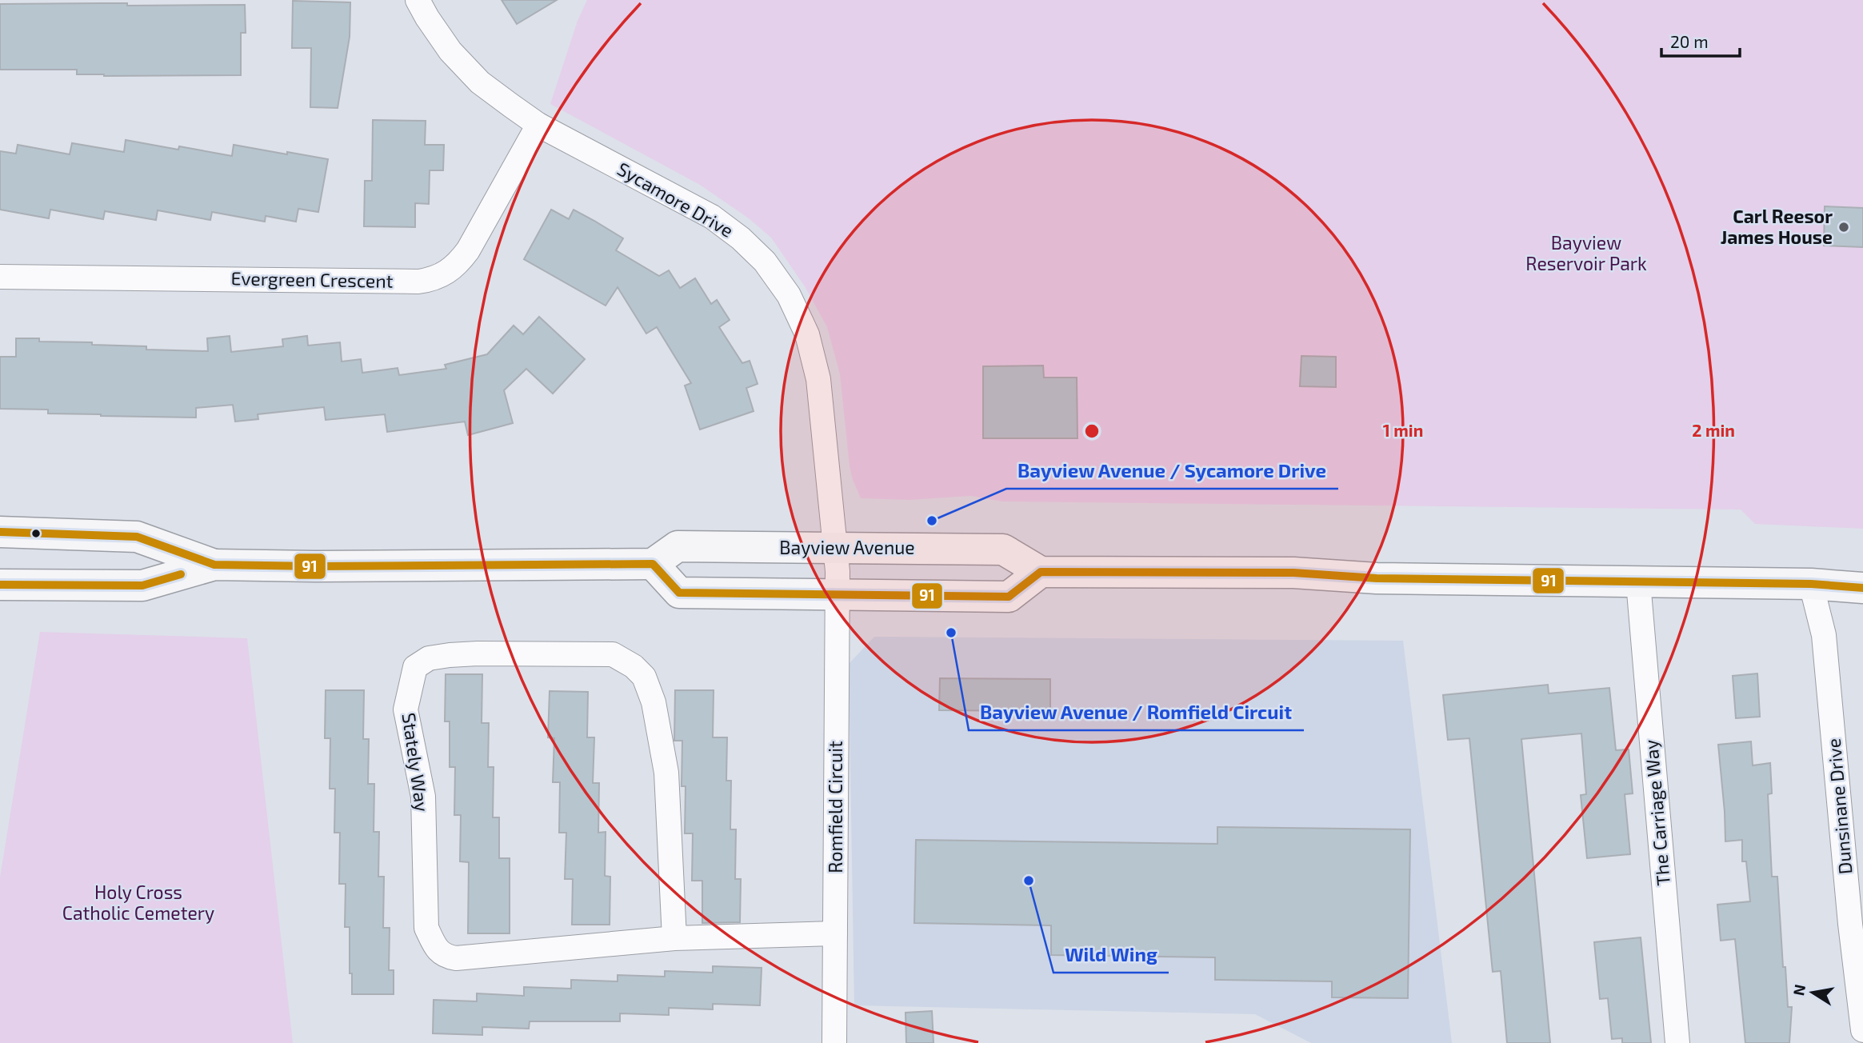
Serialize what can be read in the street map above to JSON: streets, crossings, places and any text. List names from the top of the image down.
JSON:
{
  "streets": {
    "main road": ["Bayview Avenue"],
    "street": [
      "Sycamore Drive",
      "Evergreen Crescent",
      "Stately Way",
      "Dunsinane Drive",
      "Romfield Circuit",
      "The Carriage Way"
    ]
  },
  "crossings": [
    ["Sycamore Drive", "Evergreen Crescent"],
    ["Sycamore Drive", "Bayview Avenue"],
    ["Sycamore Drive", "Romfield Circuit"],
    ["Bayview Avenue", "Romfield Circuit"],
    ["Stately Way", "Romfield Circuit"]
  ],
  "parks": ["Bayview Reservoir Park", "Holy Cross Catholic Cemetery"],
  "places": [
    "Carl Reesor James House",
    "Bayview Avenue / Sycamore Drive",
    "Bayview Avenue / Romfield Circuit",
    "Wild Wing"
  ],
  "lines": ["transit line 91"],
  "scale_bar": "20 m",
  "north": "left",
  "rings": ["1 min", "2 min"]
}
